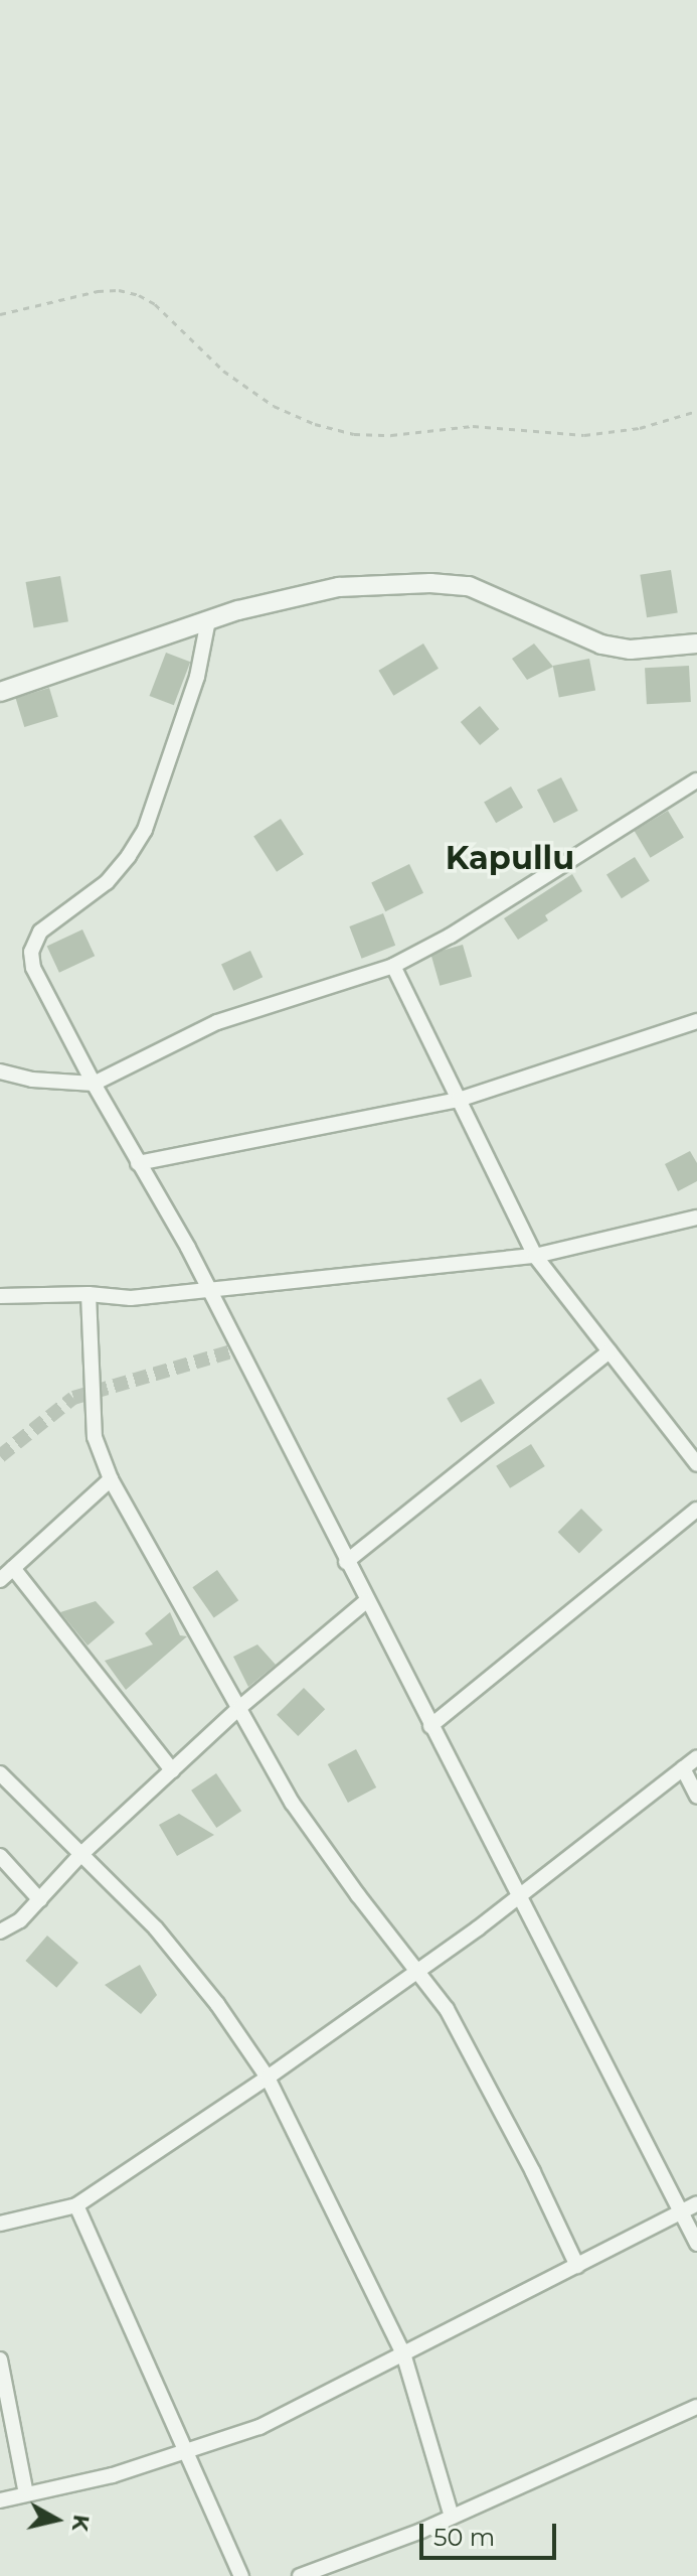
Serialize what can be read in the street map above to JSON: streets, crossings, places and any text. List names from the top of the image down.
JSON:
{
  "districts": ["Kapullu"],
  "scale_bar": "50 m",
  "north": "right"
}
